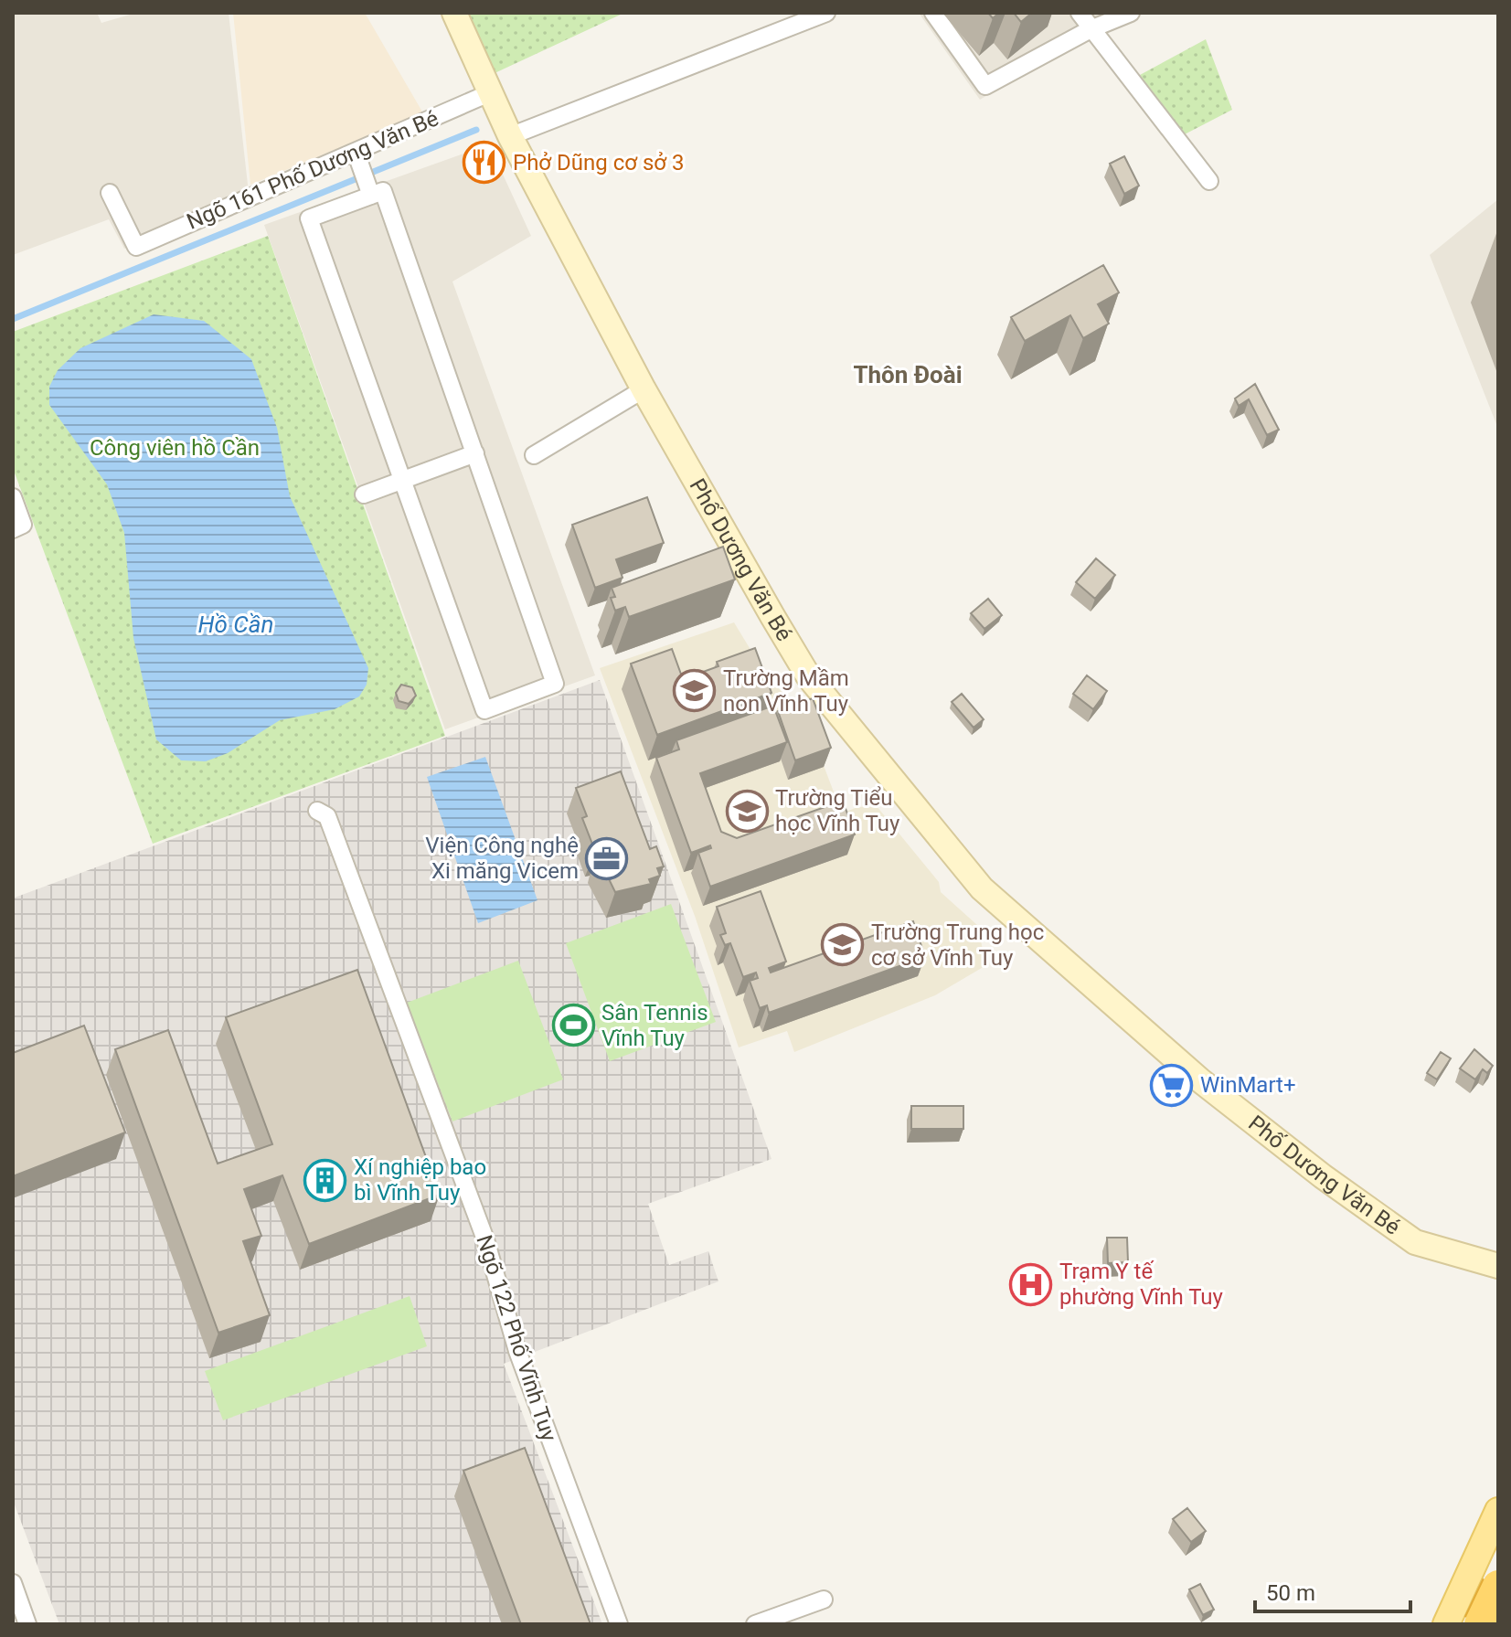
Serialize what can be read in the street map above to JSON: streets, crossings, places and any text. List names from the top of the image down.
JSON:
{
  "streets": {
    "street": ["Ngõ 161 Phố Dương Văn Bé", "Phố Dương Văn Bé", "Ngõ 122 Phố Vĩnh Tuy"]
  },
  "crossings": [
    ["Ngõ 161 Phố Dương Văn Bé", "Phố Dương Văn Bé"]
  ],
  "districts": ["Thôn Đoài"],
  "water": ["Hồ Cần"],
  "parks": ["Công viên hồ Cần"],
  "places": {
    "restaurant": ["Phở Dũng cơ sở 3"],
    "school or university": ["Trường Mầm non Vĩnh Tuy", "Trường Tiểu học Vĩnh Tuy", "Trường Trung học cơ sở Vĩnh Tuy"],
    "office": ["Viện Công nghệ Xi măng Vicem"],
    "sports": ["Sân Tennis Vĩnh Tuy"],
    "supermarket": ["WinMart+"],
    "building": ["Xí nghiệp bao bì Vĩnh Tuy"],
    "hospital": ["Trạm Y tế phường Vĩnh Tuy"]
  },
  "scale_bar": "50 m"
}
